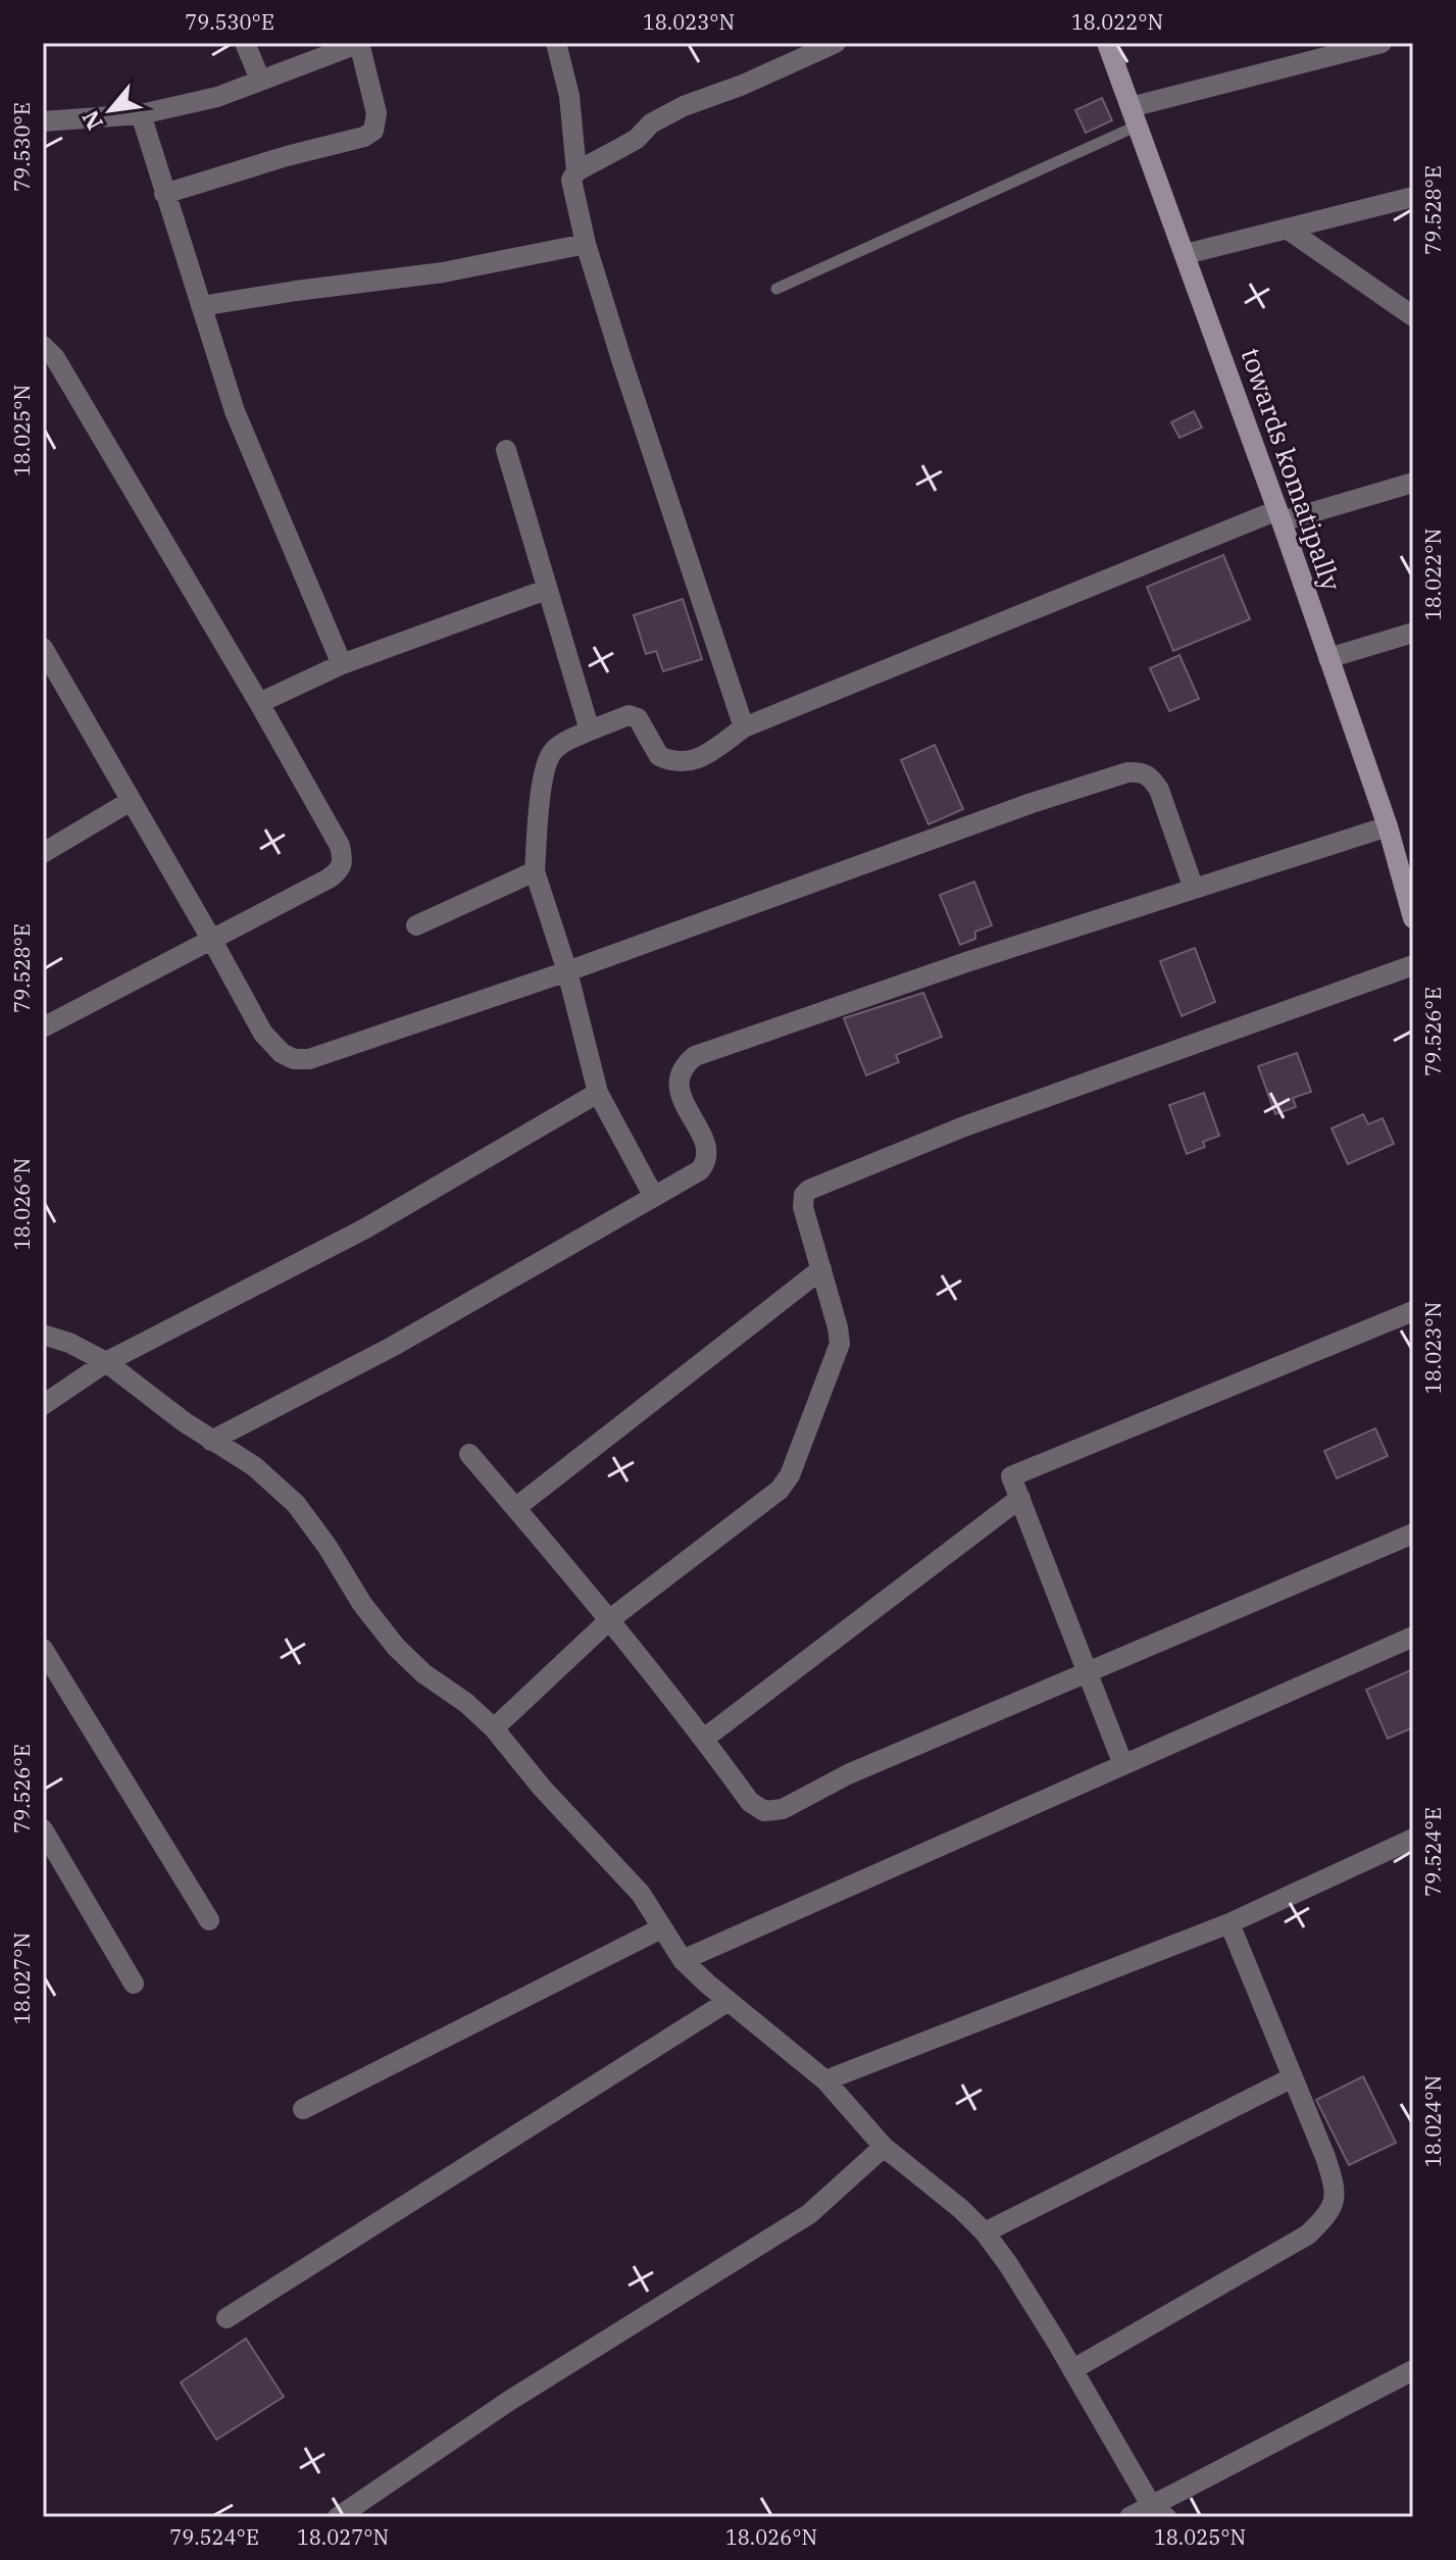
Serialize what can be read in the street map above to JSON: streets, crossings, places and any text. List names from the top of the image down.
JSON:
{
  "streets": {
    "street": ["towards komatipally"]
  },
  "north": "bottom left",
  "coordinates": [
    "79.530°E",
    "18.023°N",
    "18.022°N",
    "79.528°E",
    "18.025°N",
    "79.526°E",
    "18.026°N",
    "79.524°E",
    "18.027°N",
    "18.024°N"
  ]
}
